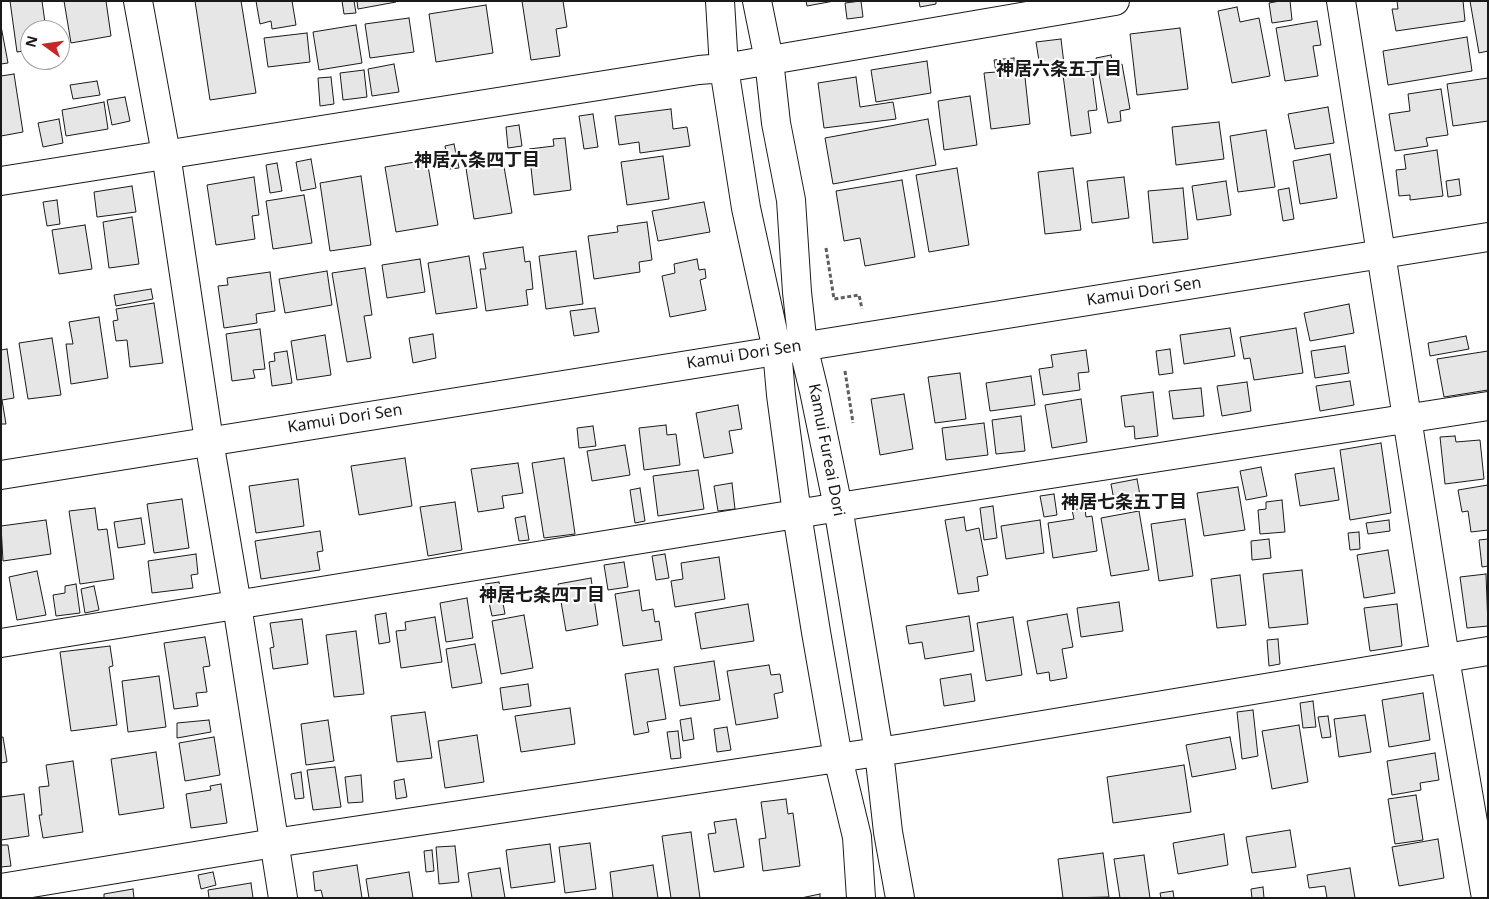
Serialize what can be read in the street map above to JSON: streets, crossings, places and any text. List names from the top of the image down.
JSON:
{
  "streets": {
    "street": ["Kamui Dori Sen", "Kamui Fureai Dori"]
  },
  "crossings": [
    ["Kamui Dori Sen", "Kamui Fureai Dori"]
  ],
  "districts": [
    "神居六条五丁目",
    "神居六条四丁目",
    "神居七条五丁目",
    "神居七条四丁目"
  ],
  "north": "left"
}
